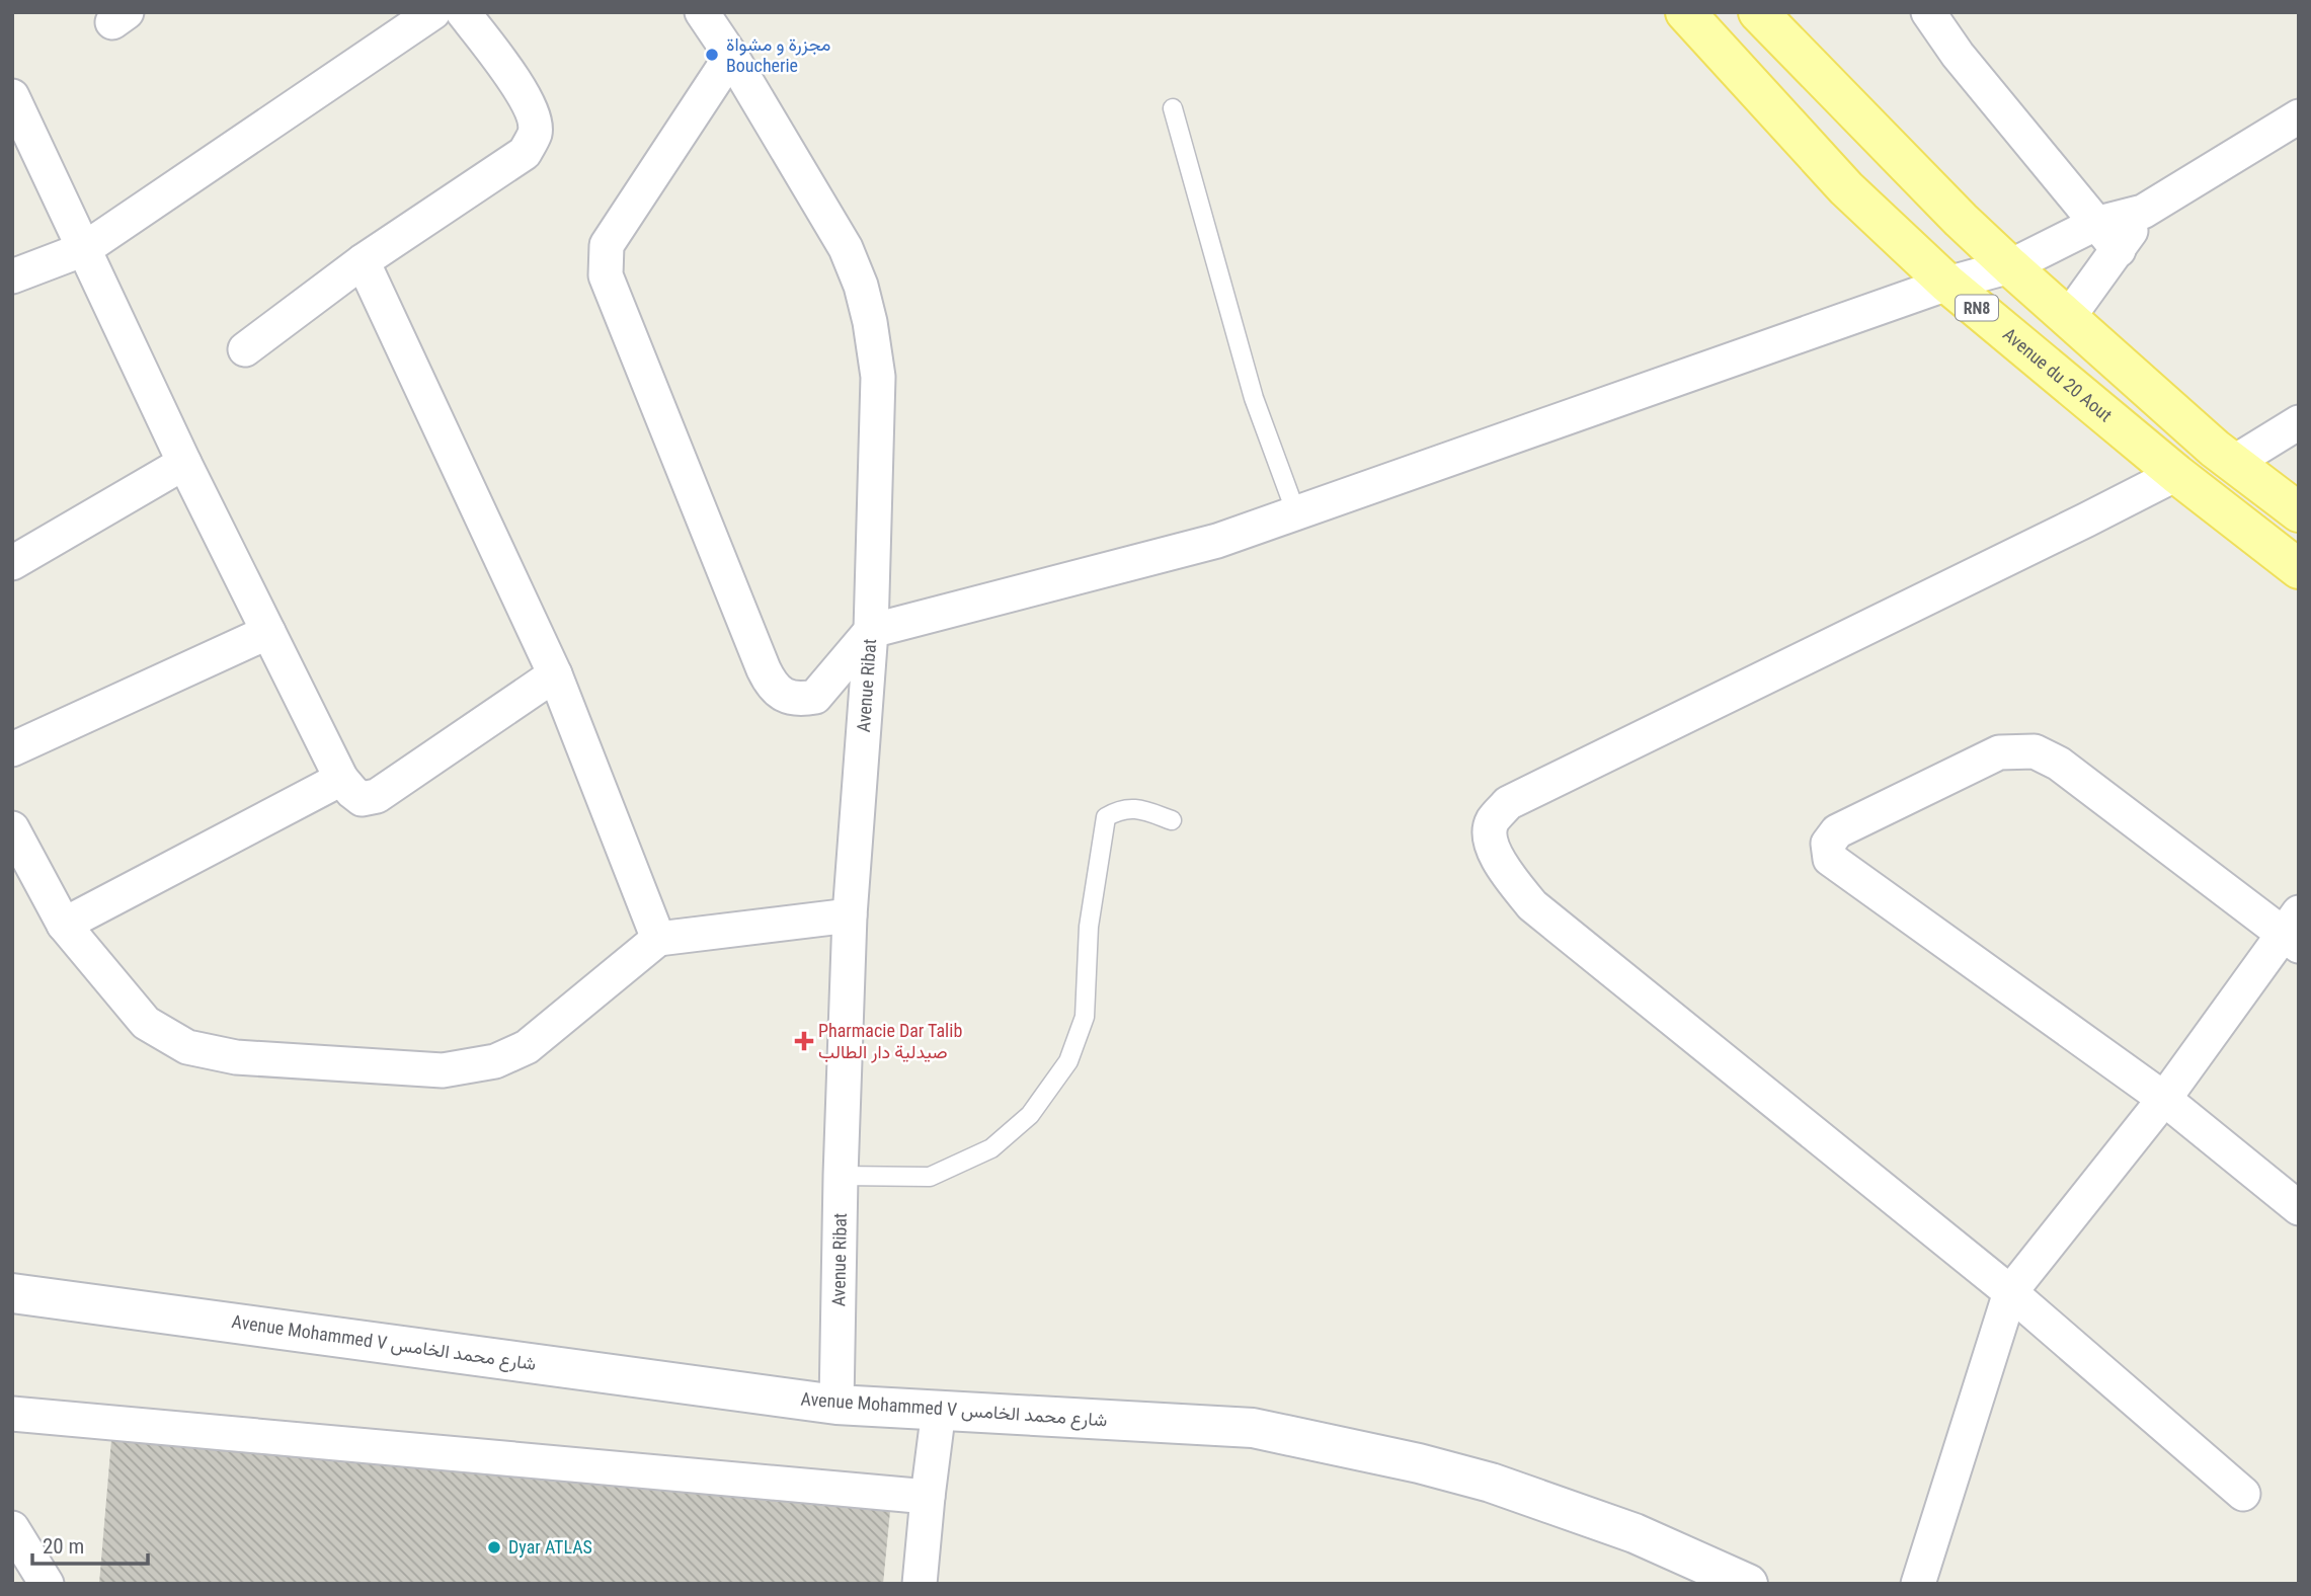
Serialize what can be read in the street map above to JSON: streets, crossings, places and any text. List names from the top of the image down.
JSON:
{
  "streets": {
    "main road": ["RN8", "Avenue du 20 Aout"],
    "street": ["Avenue Ribat", "Avenue Mohammed V شارع محمد الخامس"]
  },
  "crossings": [
    ["Avenue Ribat", "Avenue Mohammed V شارع محمد الخامس"]
  ],
  "places": {
    "other": ["مجزرة و مشواة Boucherie", "Dyar ATLAS"],
    "health": ["Pharmacie Dar Talib صيدلية دار الطالب"]
  },
  "scale_bar": "20 m"
}
